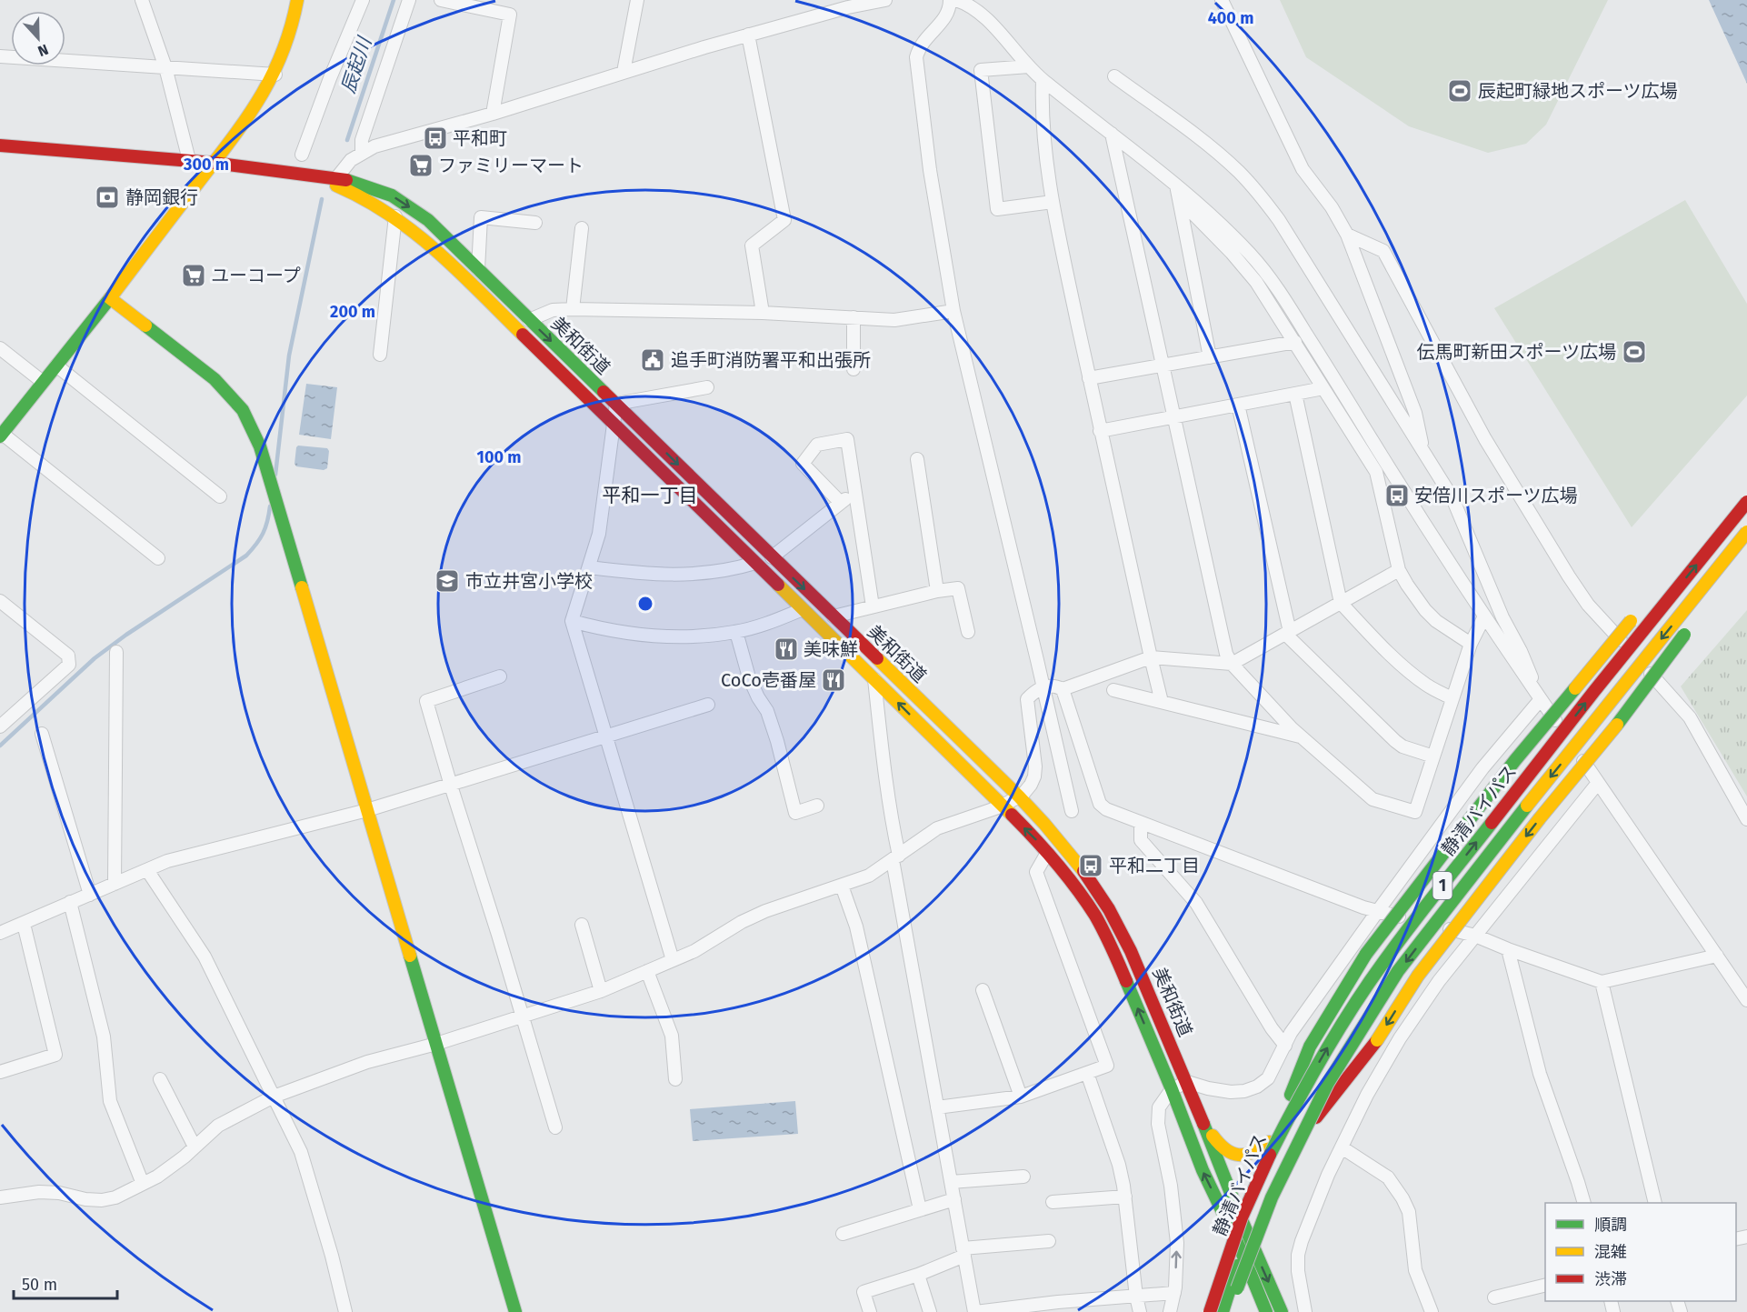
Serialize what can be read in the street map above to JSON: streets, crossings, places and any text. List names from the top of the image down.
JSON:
{
  "streets": {
    "main road": ["美和街道", "静清バイパス", "1"]
  },
  "districts": ["平和一丁目"],
  "water": ["辰起川"],
  "places": {
    "sports": ["辰起町緑地スポーツ広場", "伝馬町新田スポーツ広場"],
    "bus stop": ["平和町", "安倍川スポーツ広場", "平和二丁目"],
    "supermarket": ["ファミリーマート", "ユーコープ"],
    "bank": ["静岡銀行"],
    "public building": ["追手町消防署平和出張所"],
    "school or university": ["市立井宮小学校"],
    "restaurant": ["美味鮮", "CoCo壱番屋"]
  },
  "legend": ["順調", "混雑", "渋滞"],
  "scale_bar": "50 m",
  "north": "bottom",
  "rings": [
    "400 m",
    "300 m",
    "200 m",
    "100 m"
  ]
}
